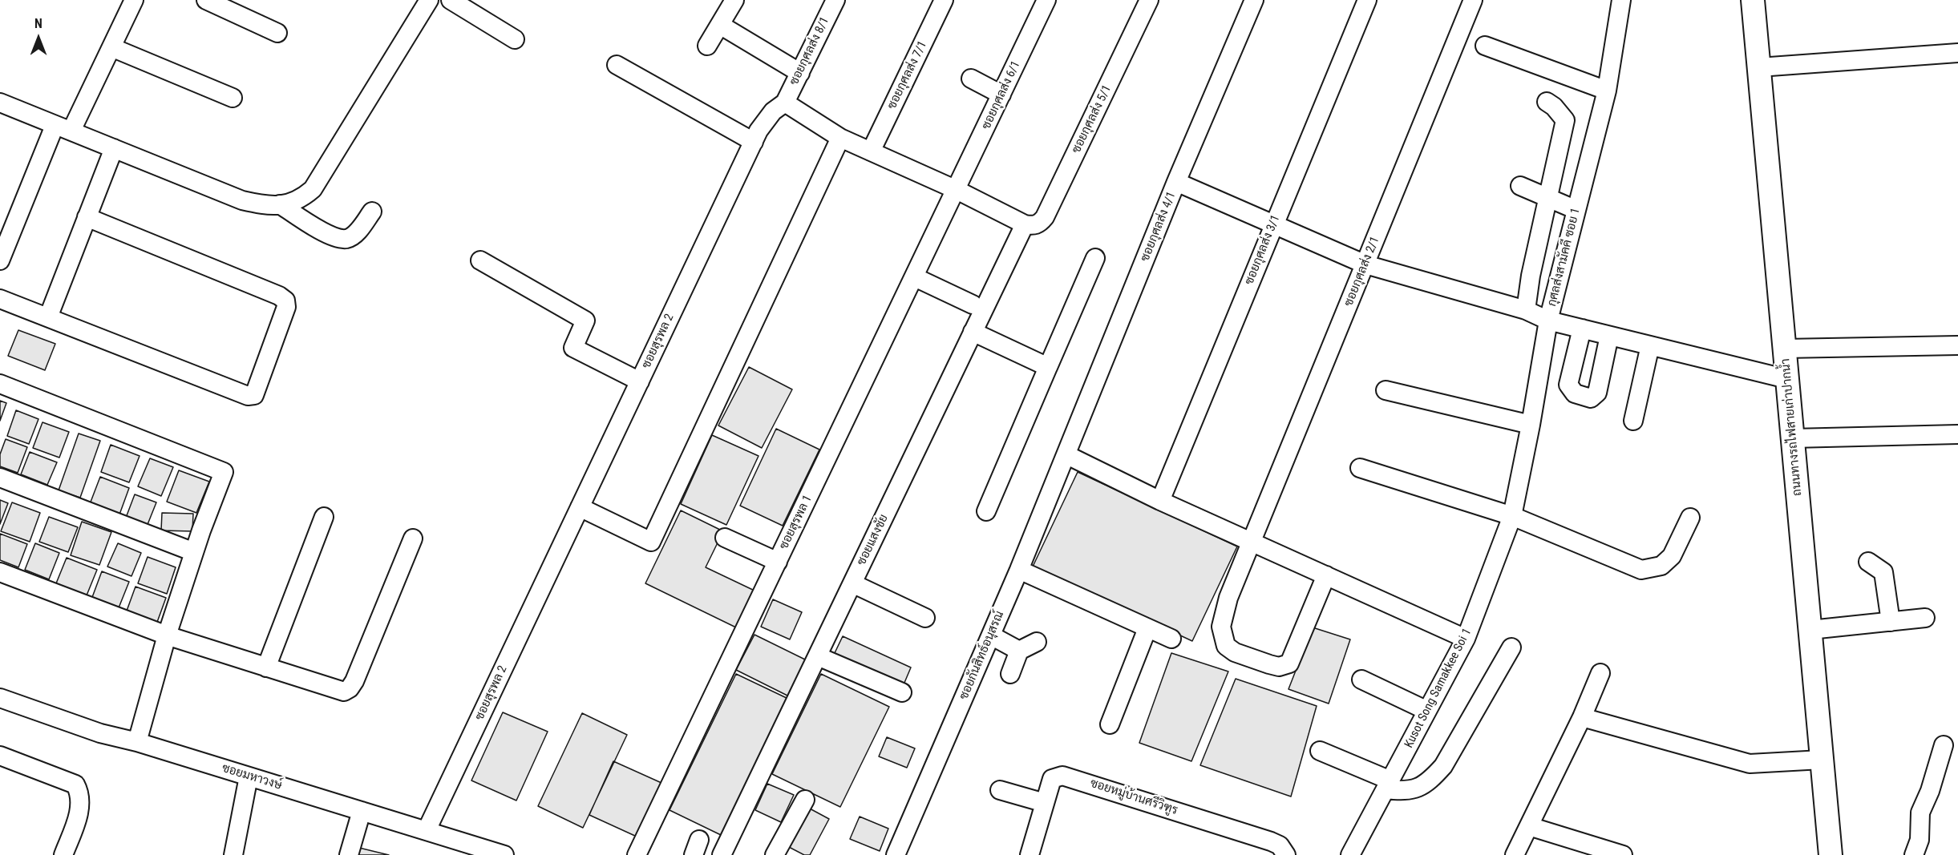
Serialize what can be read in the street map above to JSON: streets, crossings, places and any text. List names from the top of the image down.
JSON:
{
  "streets": {
    "main road": ["ถนนทางรถไฟสายเก่าปากน้ำ"],
    "street": [
      "ซอยกุศลส่ง 8/1",
      "ซอยกุศลส่ง 7/1",
      "ซอยกุศลส่ง 6/1",
      "ซอยกุศลส่ง 5/1",
      "ซอยกุศลส่ง 4/1",
      "ซอยกุศลส่ง 3/1",
      "กุศลส่งสามัคคี ซอย 1",
      "ซอยกุศลส่ง 2/1",
      "ซอยสุรพล 2",
      "ซอยสุรพล 1",
      "ซอยแสงชัย",
      "ซอยกันสิทธ์อนุสรณ์",
      "Kusot Song Samakkee Soi 1",
      "ซอยมหาวงษ์",
      "ซอยหมู่บ้านศรีวิฑูร"
    ]
  },
  "crossings": [
    ["ซอยกุศลส่ง 8/1", "ซอยสุรพล 2"],
    ["ซอยกุศลส่ง 6/1", "ซอยสุรพล 1"],
    ["ซอยกุศลส่ง 5/1", "ซอยแสงชัย"],
    ["ซอยกุศลส่ง 4/1", "ซอยกันสิทธ์อนุสรณ์"],
    ["กุศลส่งสามัคคี ซอย 1", "Kusot Song Samakkee Soi 1"],
    ["ซอยสุรพล 2", "ซอยมหาวงษ์"]
  ],
  "north": "top"
}
